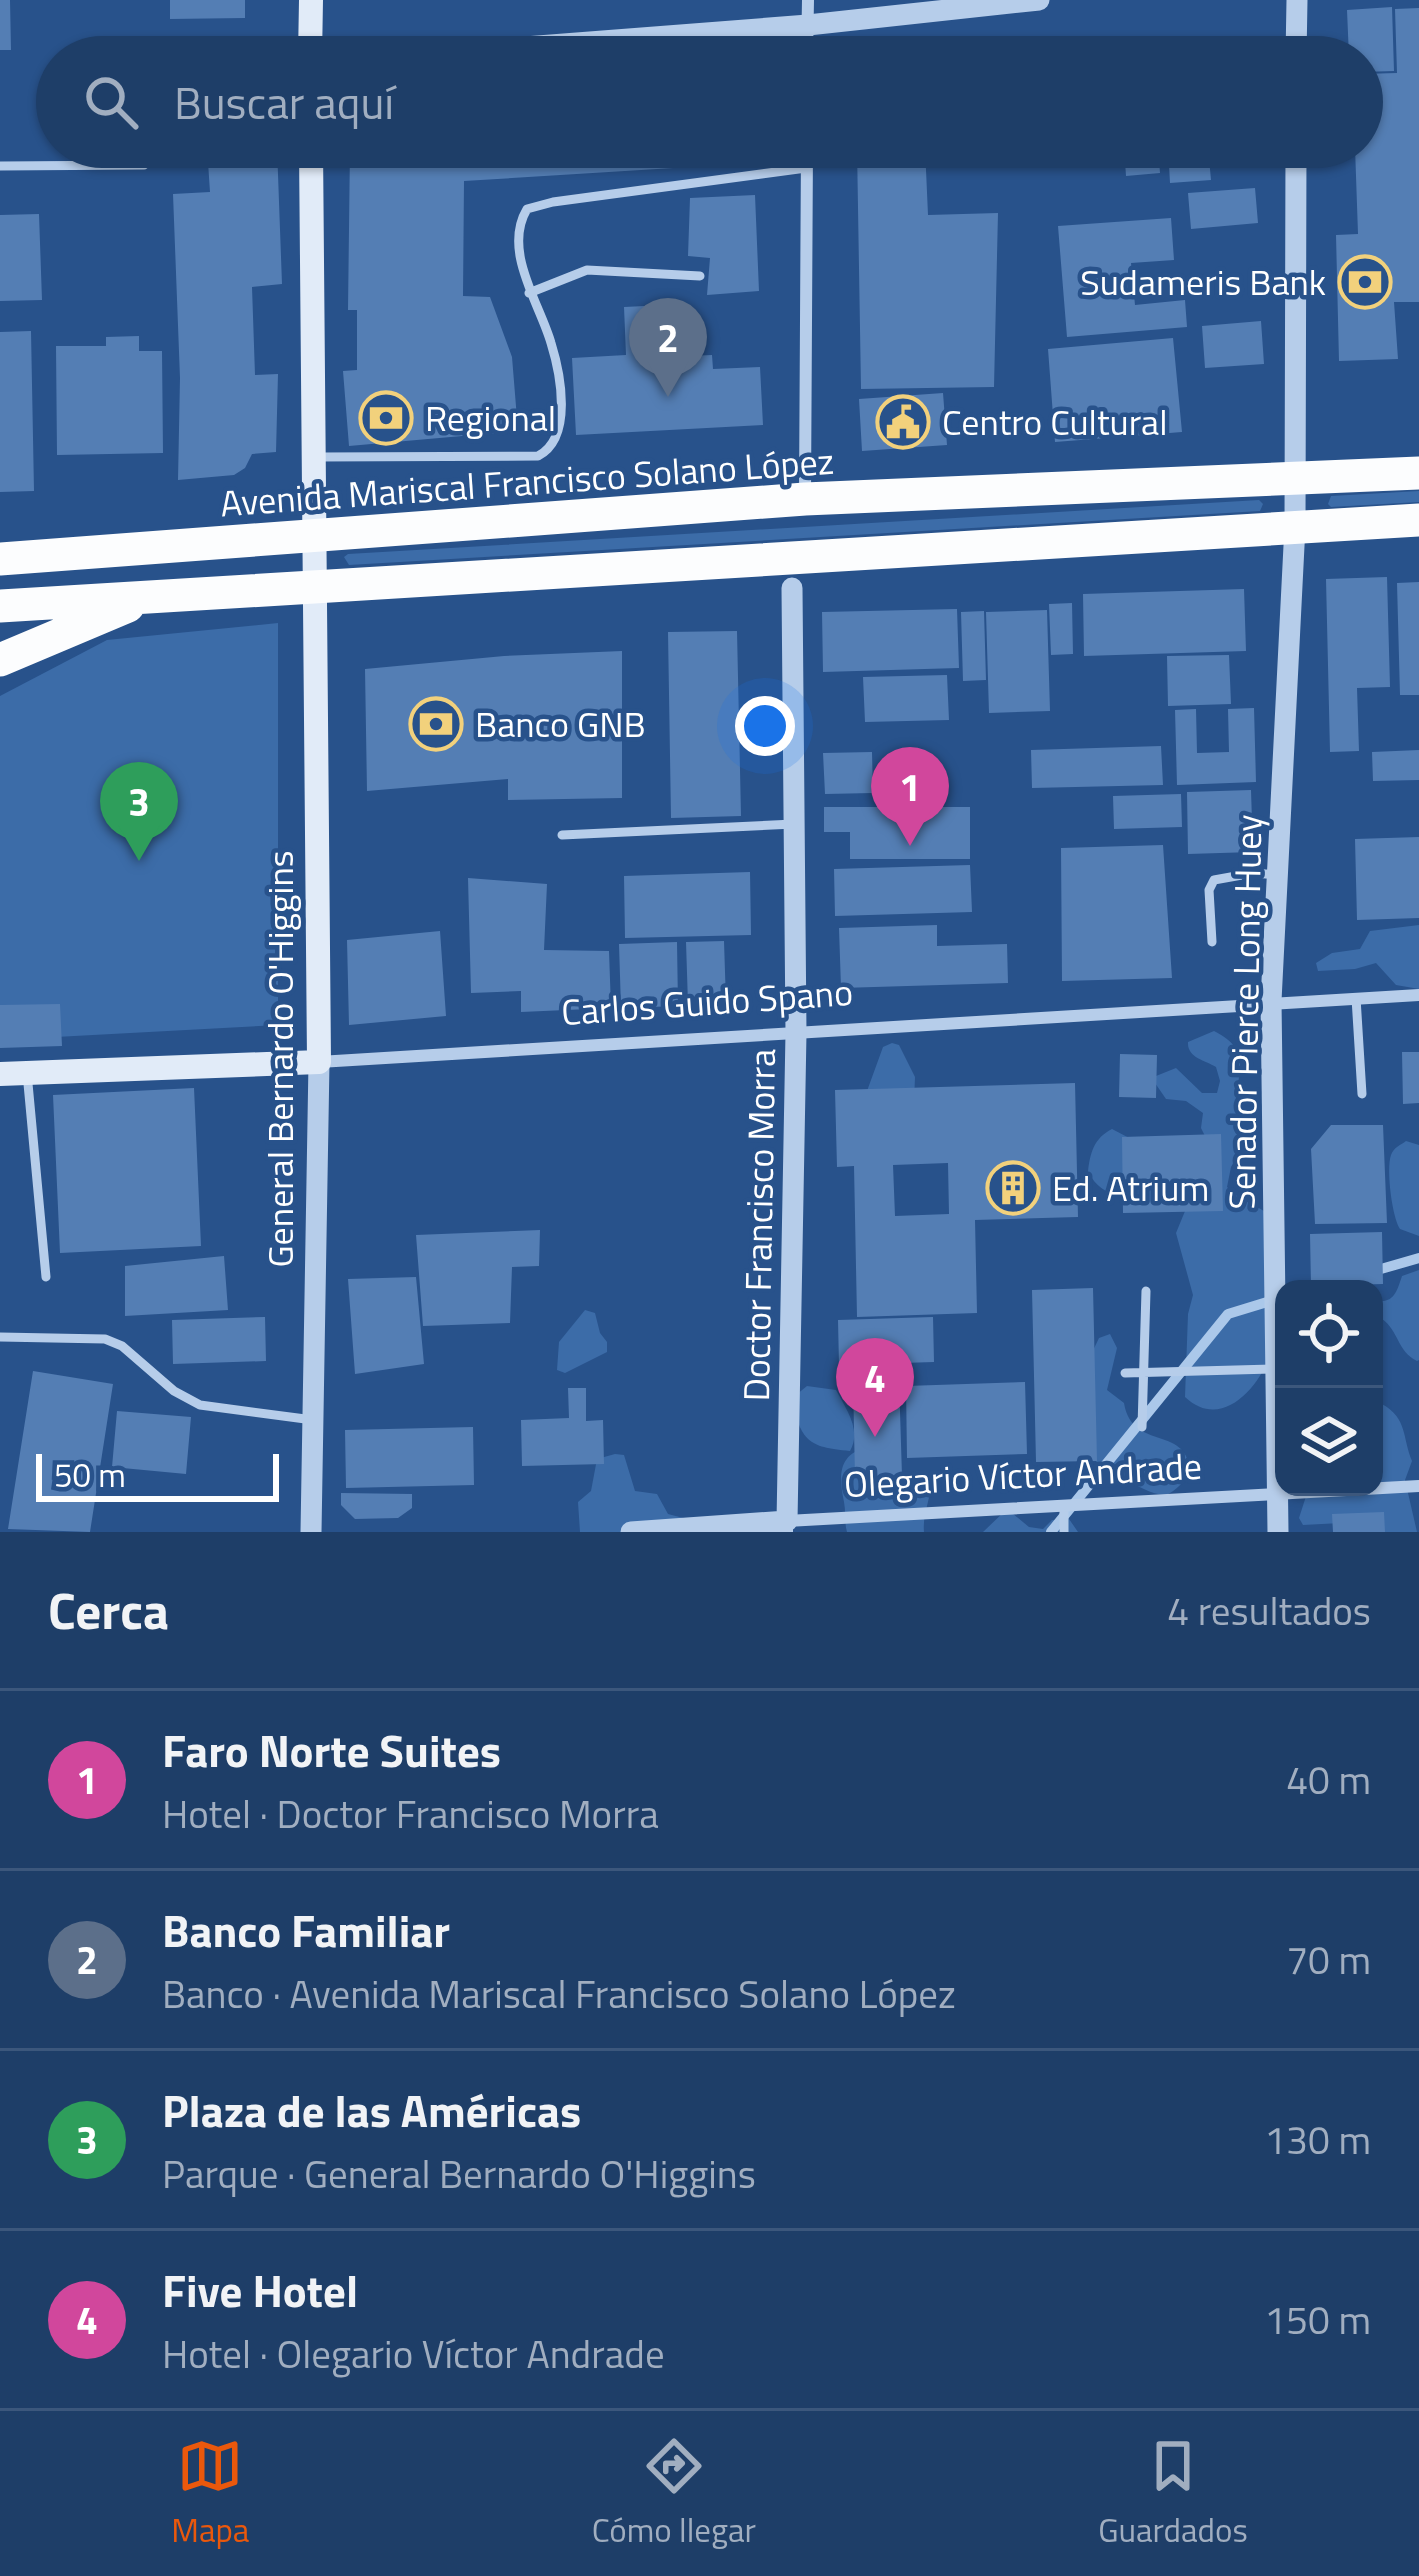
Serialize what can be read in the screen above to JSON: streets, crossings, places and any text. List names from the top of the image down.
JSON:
{
  "streets": {
    "highway": ["Avenida Mariscal Francisco Solano López"],
    "main road": ["Carlos Guido Spano", "General Bernardo O'Higgins"],
    "street": ["Senador Pierce Long Huey", "Doctor Francisco Morra", "Olegario Víctor Andrade"]
  },
  "crossings": [
    ["Avenida Mariscal Francisco Solano López", "Senador Pierce Long Huey"],
    ["Avenida Mariscal Francisco Solano López", "General Bernardo O'Higgins"],
    ["Avenida Mariscal Francisco Solano López", "Doctor Francisco Morra"],
    ["Carlos Guido Spano", "Senador Pierce Long Huey"],
    ["Carlos Guido Spano", "General Bernardo O'Higgins"],
    ["Carlos Guido Spano", "Doctor Francisco Morra"],
    ["Doctor Francisco Morra", "Olegario Víctor Andrade"]
  ],
  "places": {
    "bank": ["Sudameris Bank", "Regional", "Banco GNB"],
    "public building": ["Centro Cultural"],
    "building": ["Ed. Atrium"]
  },
  "scale_bar": "50 m",
  "page": {
    "search": "Buscar aquí",
    "pins": [
      "2",
      "1",
      "3",
      "4"
    ],
    "scale": "50 m",
    "heading": ["Cerca", "4 resultados"],
    "list": [
      {
        "mark": "1",
        "name": "Faro Norte Suites",
        "note": "Hotel · Doctor Francisco Morra",
        "value": "40 m"
      },
      {
        "mark": "2",
        "name": "Banco Familiar",
        "note": "Banco · Avenida Mariscal Francisco Solano López",
        "value": "70 m"
      },
      {
        "mark": "3",
        "name": "Plaza de las Américas",
        "note": "Parque · General Bernardo O'Higgins",
        "value": "130 m"
      },
      {
        "mark": "4",
        "name": "Five Hotel",
        "note": "Hotel · Olegario Víctor Andrade",
        "value": "150 m"
      }
    ],
    "nav": ["Mapa", "Cómo llegar", "Guardados"]
  }
}
